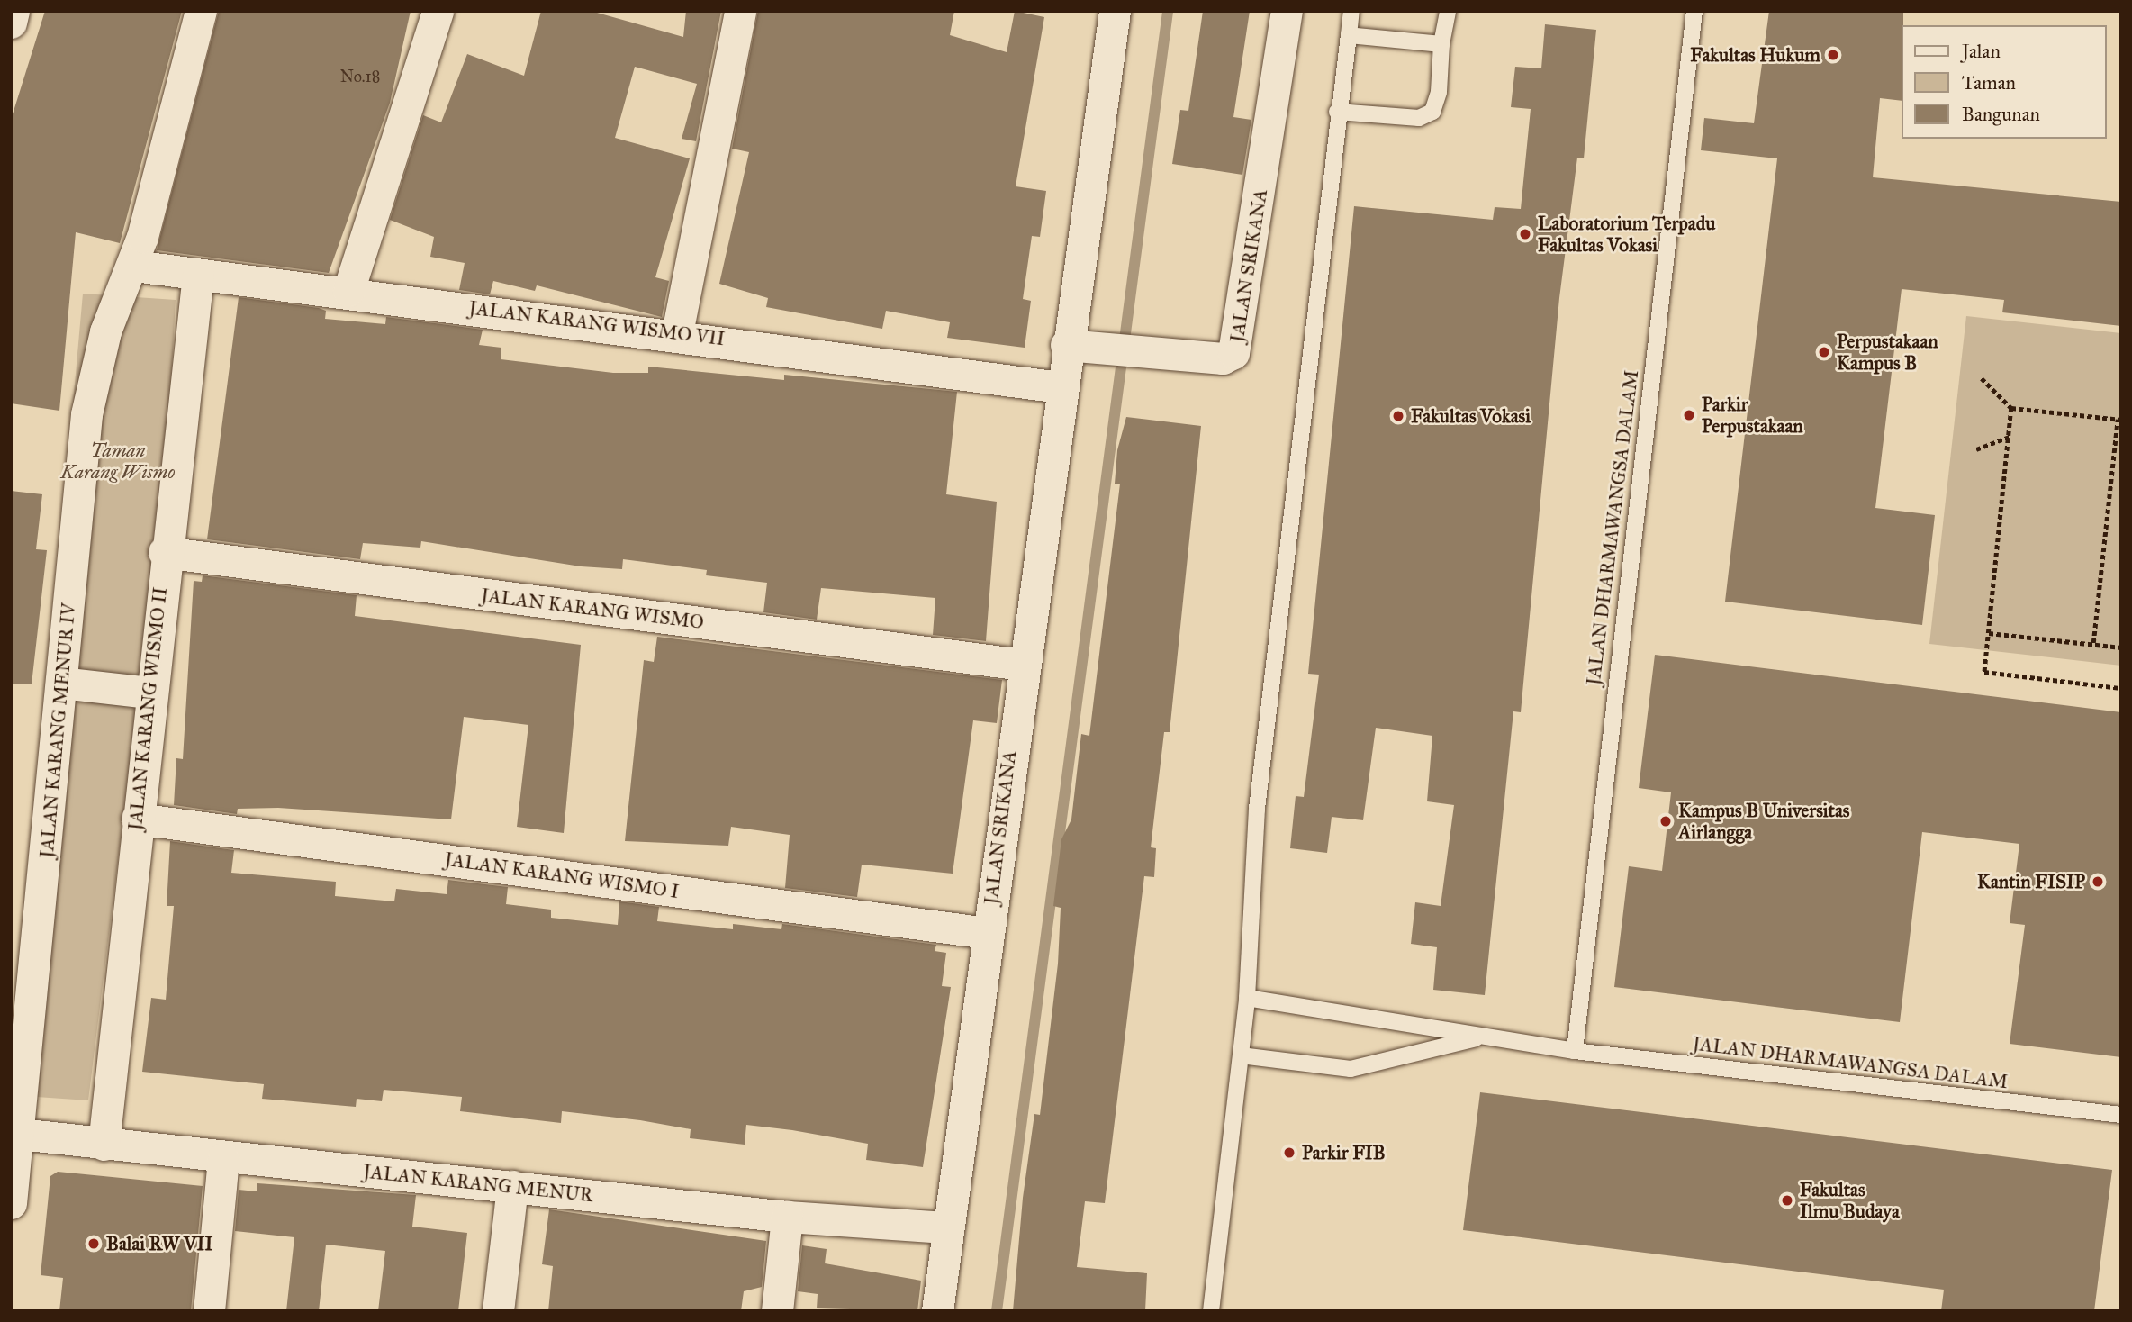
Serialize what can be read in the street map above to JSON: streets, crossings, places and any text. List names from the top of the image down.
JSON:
{
  "streets": {
    "street": [
      "JALAN SRIKANA",
      "JALAN KARANG WISMO VII",
      "JALAN KARANG WISMO",
      "JALAN KARANG WISMO II",
      "JALAN KARANG MENUR IV",
      "JALAN KARANG WISMO I",
      "JALAN KARANG MENUR"
    ],
    "lane": ["JALAN DHARMAWANGSA DALAM"]
  },
  "crossings": [
    ["JALAN SRIKANA", "JALAN KARANG WISMO VII"],
    ["JALAN SRIKANA", "JALAN KARANG WISMO"],
    ["JALAN SRIKANA", "JALAN KARANG WISMO I"],
    ["JALAN SRIKANA", "JALAN KARANG MENUR"],
    ["JALAN KARANG WISMO VII", "JALAN KARANG WISMO II"],
    ["JALAN KARANG WISMO VII", "JALAN KARANG MENUR IV"],
    ["JALAN KARANG WISMO", "JALAN KARANG WISMO II"],
    ["JALAN KARANG WISMO II", "JALAN KARANG WISMO I"],
    ["JALAN KARANG WISMO II", "JALAN KARANG MENUR"],
    ["JALAN KARANG MENUR IV", "JALAN KARANG MENUR"]
  ],
  "parks": ["Taman Karang Wismo"],
  "places": [
    "Fakultas Hukum",
    "Laboratorium Terpadu Fakultas Vokasi",
    "Perpustakaan Kampus B",
    "Parkir Perpustakaan",
    "Fakultas Vokasi",
    "Kampus B Universitas Airlangga",
    "Kantin FISIP",
    "Parkir FIB",
    "Fakultas Ilmu Budaya",
    "Balai RW VII"
  ],
  "house_numbers": ["No.18"],
  "legend": ["Jalan", "Taman", "Bangunan"]
}
